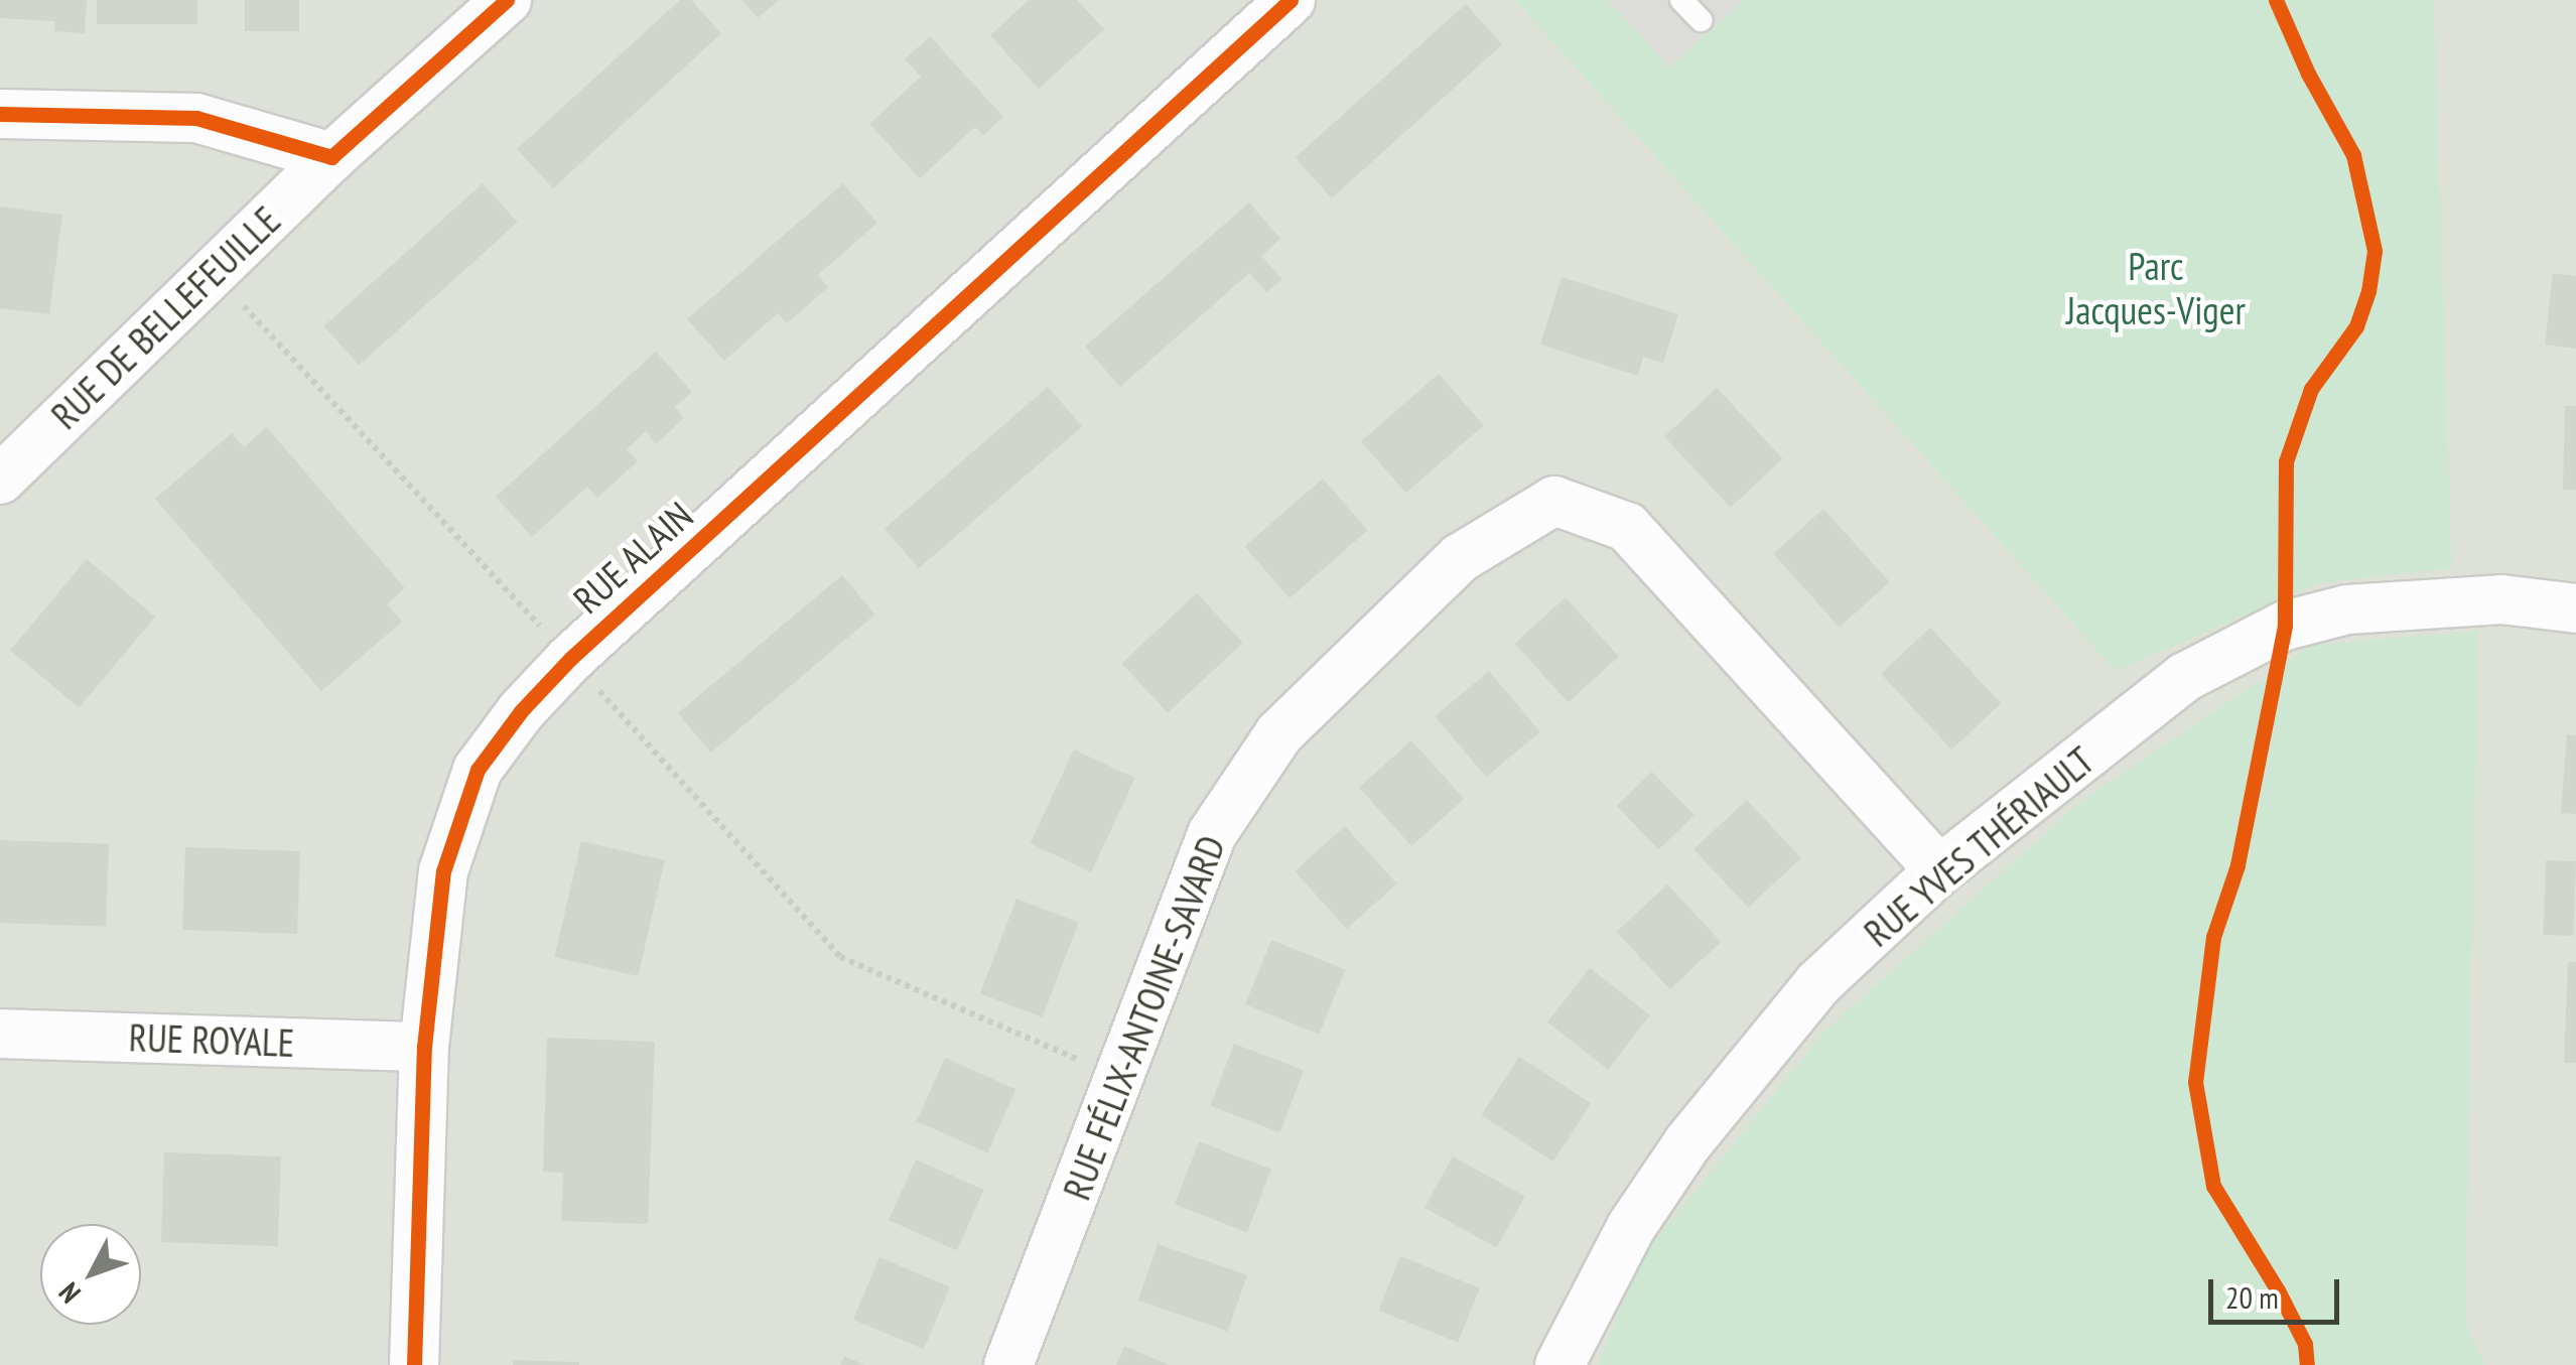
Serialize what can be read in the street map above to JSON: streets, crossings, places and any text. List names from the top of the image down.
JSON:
{
  "streets": {
    "street": [
      "RUE DE BELLEFEUILLE",
      "RUE ALAIN",
      "RUE YVES THÉRIAULT",
      "RUE FÉLIX-ANTOINE-SAVARD",
      "RUE ROYALE"
    ]
  },
  "crossings": [
    ["RUE ALAIN", "RUE ROYALE"],
    ["RUE YVES THÉRIAULT", "RUE FÉLIX-ANTOINE-SAVARD"]
  ],
  "parks": ["Parc Jacques-Viger"],
  "scale_bar": "20 m",
  "north": "bottom left"
}
